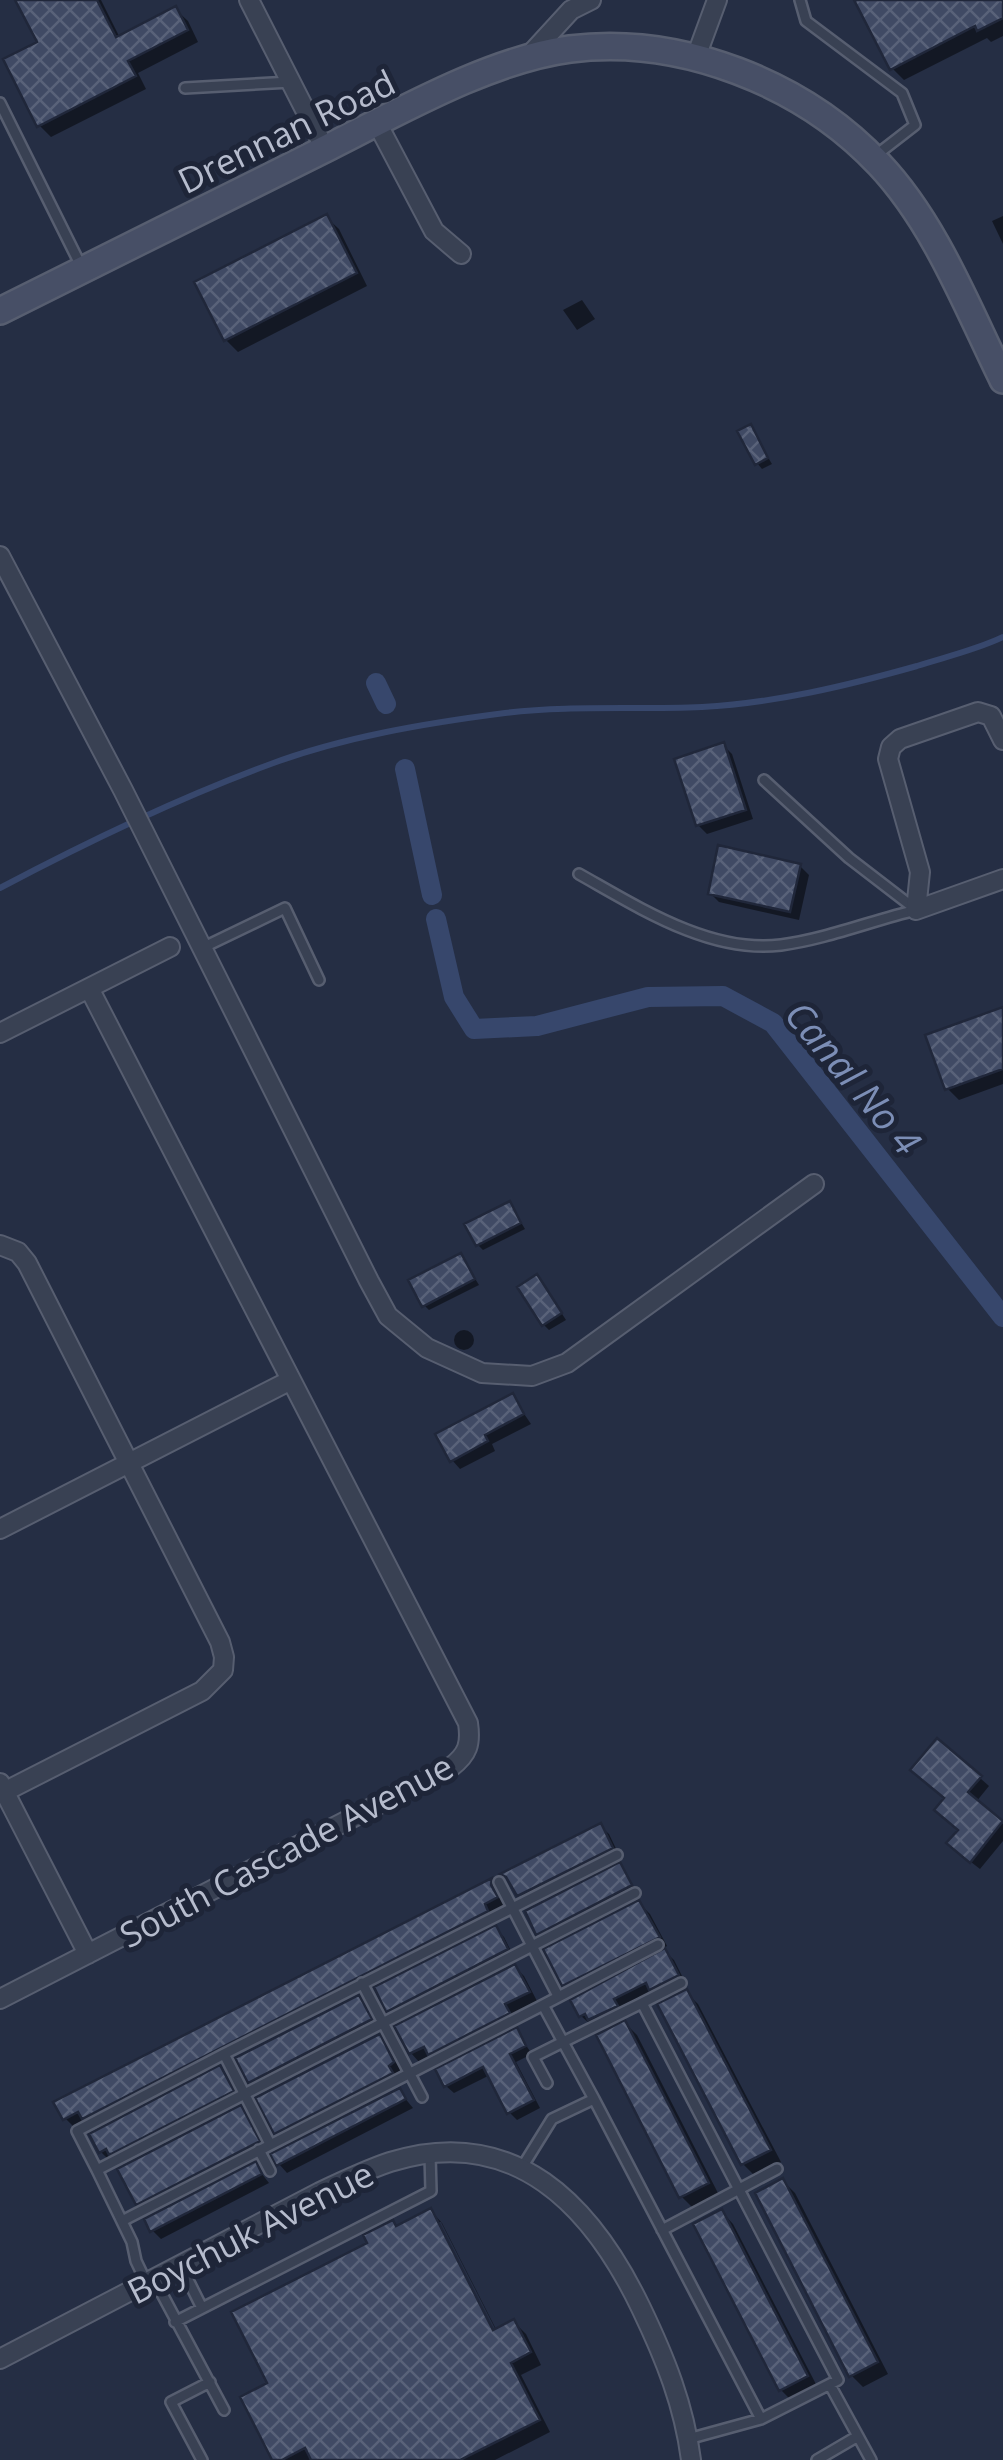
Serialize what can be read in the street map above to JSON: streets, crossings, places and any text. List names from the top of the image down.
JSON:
{
  "streets": {
    "main road": ["Drennan Road"],
    "street": ["South Cascade Avenue", "Boychuk Avenue"]
  },
  "water": ["Canal No 4"]
}
